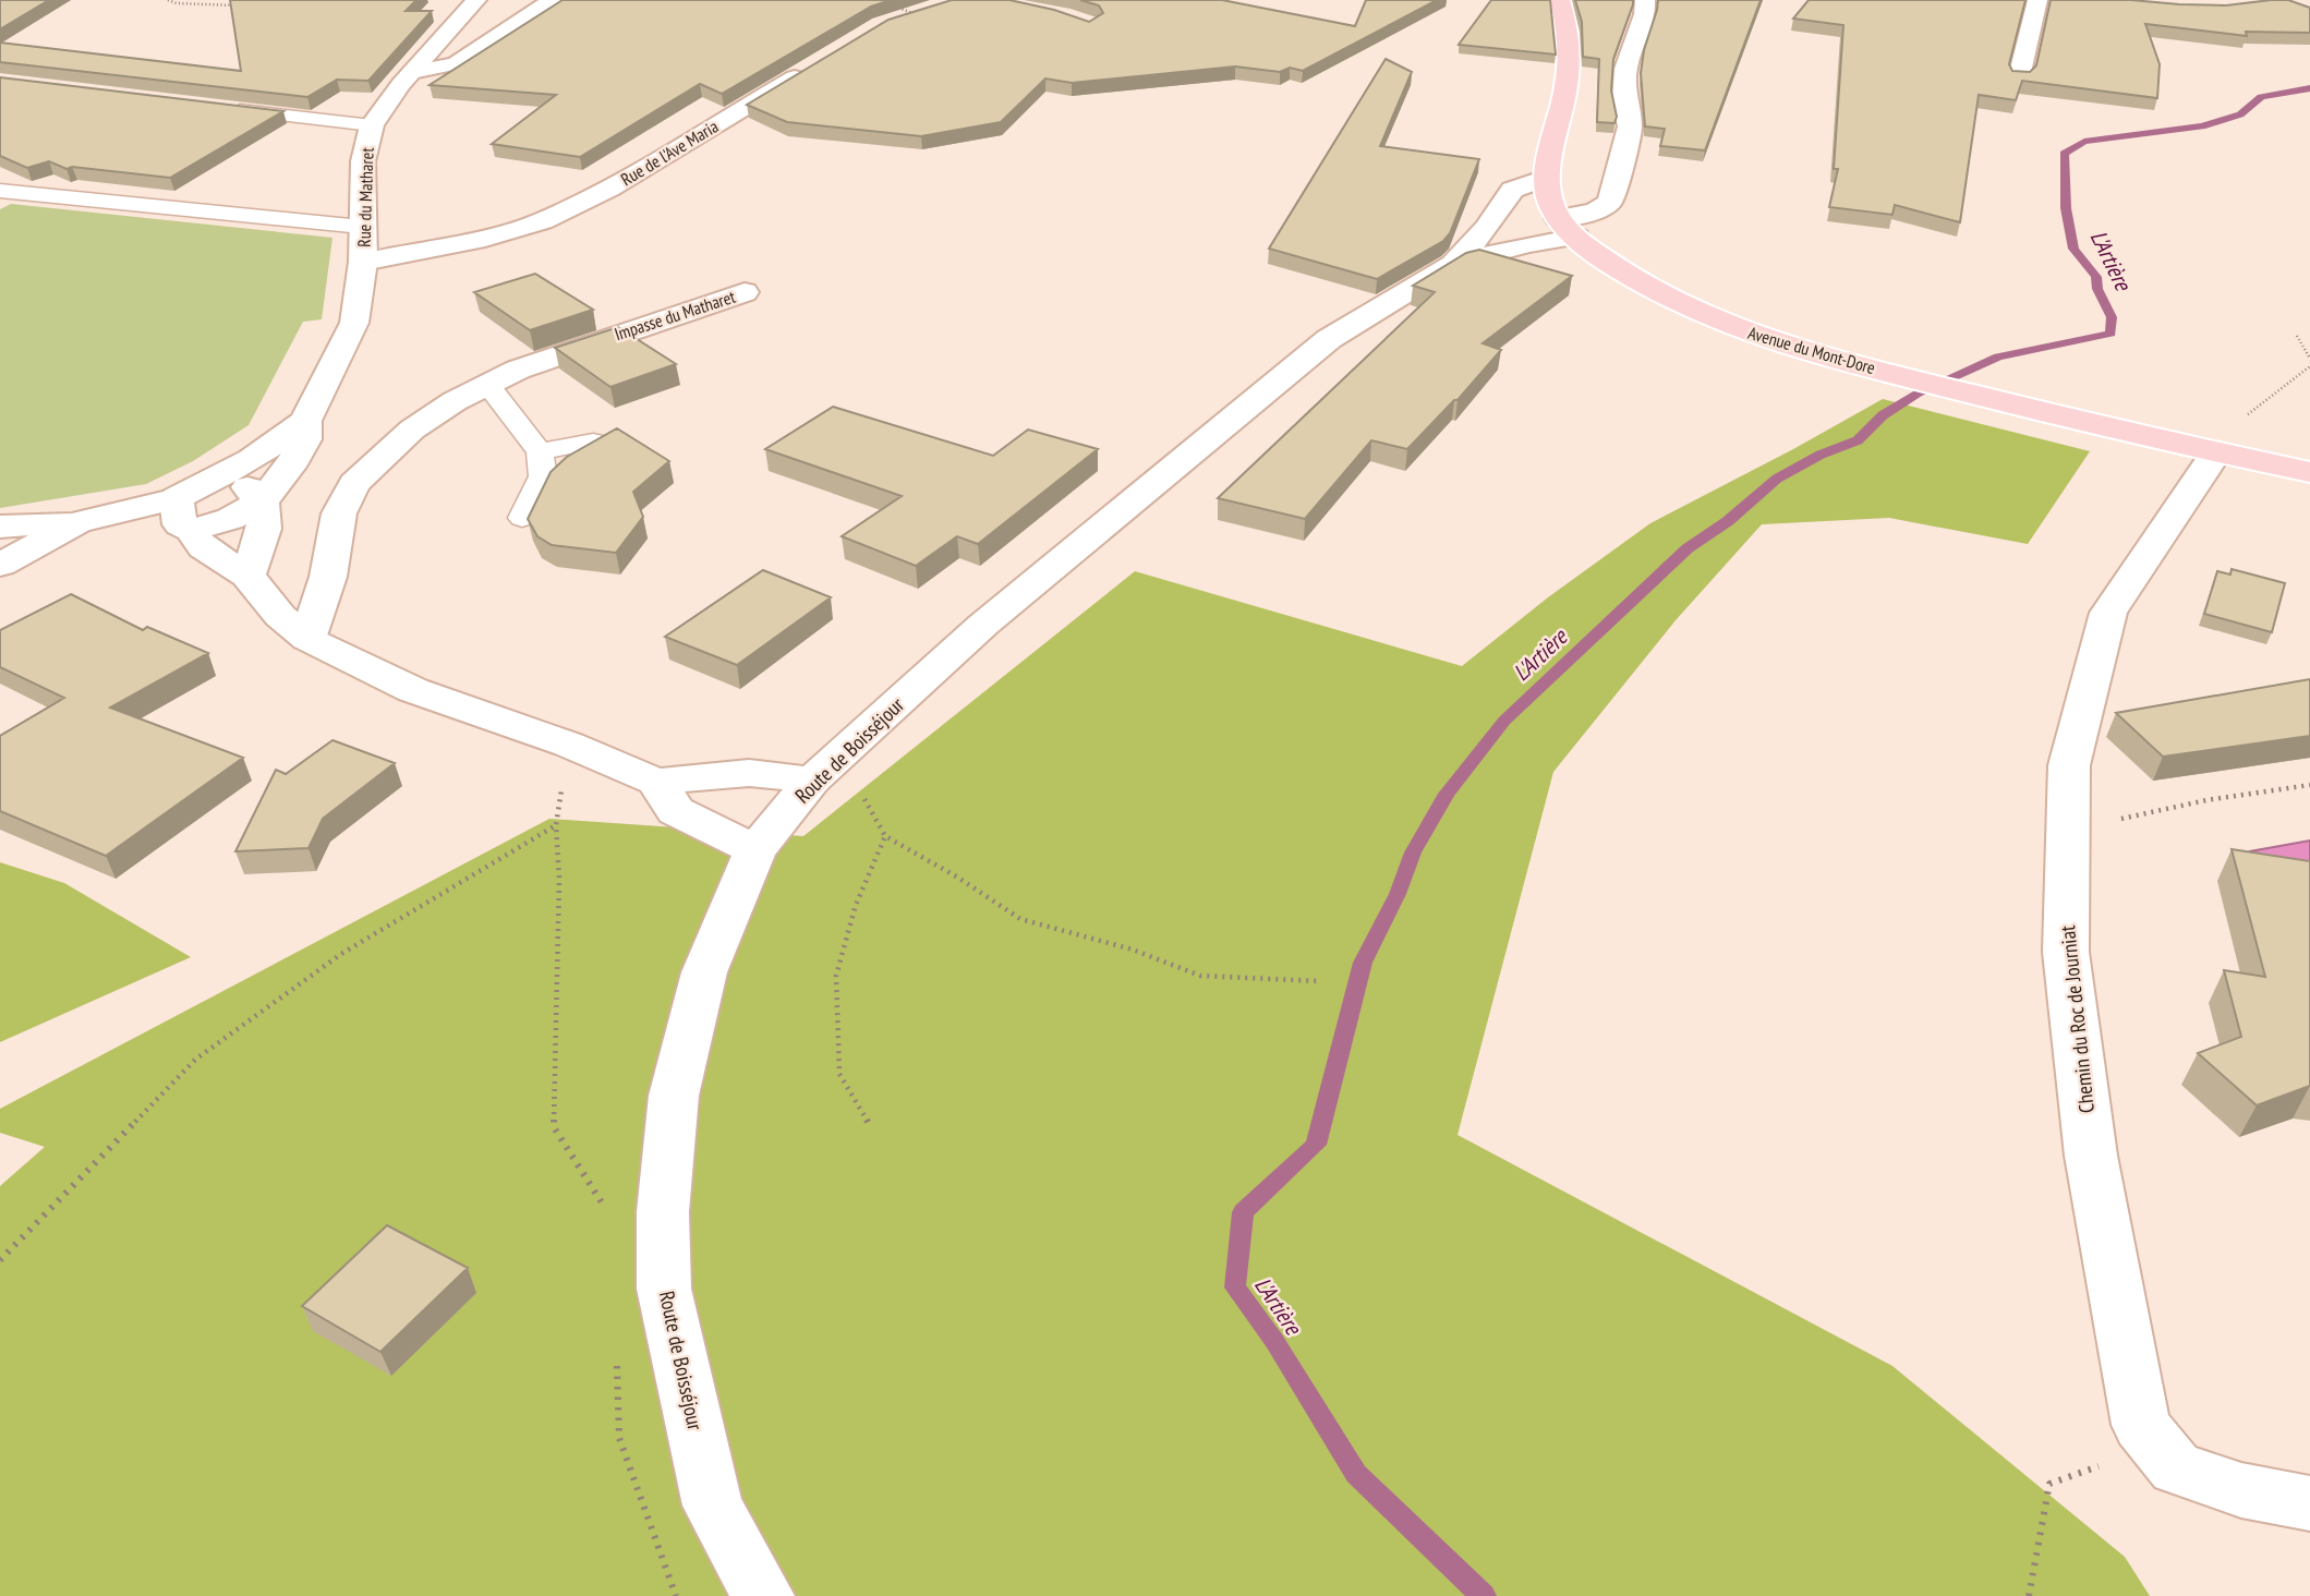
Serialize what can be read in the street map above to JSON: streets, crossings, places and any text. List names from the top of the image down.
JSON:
{
  "streets": {
    "main road": ["Avenue du Mont-Dore"],
    "street": [
      "Rue de l'Ave Maria",
      "Rue du Matharet",
      "Impasse du Matharet",
      "Route de Boisséjour",
      "Chemin du Roc de Journiat"
    ]
  },
  "crossings": [
    ["Rue de l'Ave Maria", "Rue du Matharet"],
    ["Avenue du Mont-Dore", "Route de Boisséjour"],
    ["Avenue du Mont-Dore", "Chemin du Roc de Journiat"]
  ],
  "water": ["L'Artière"]
}
